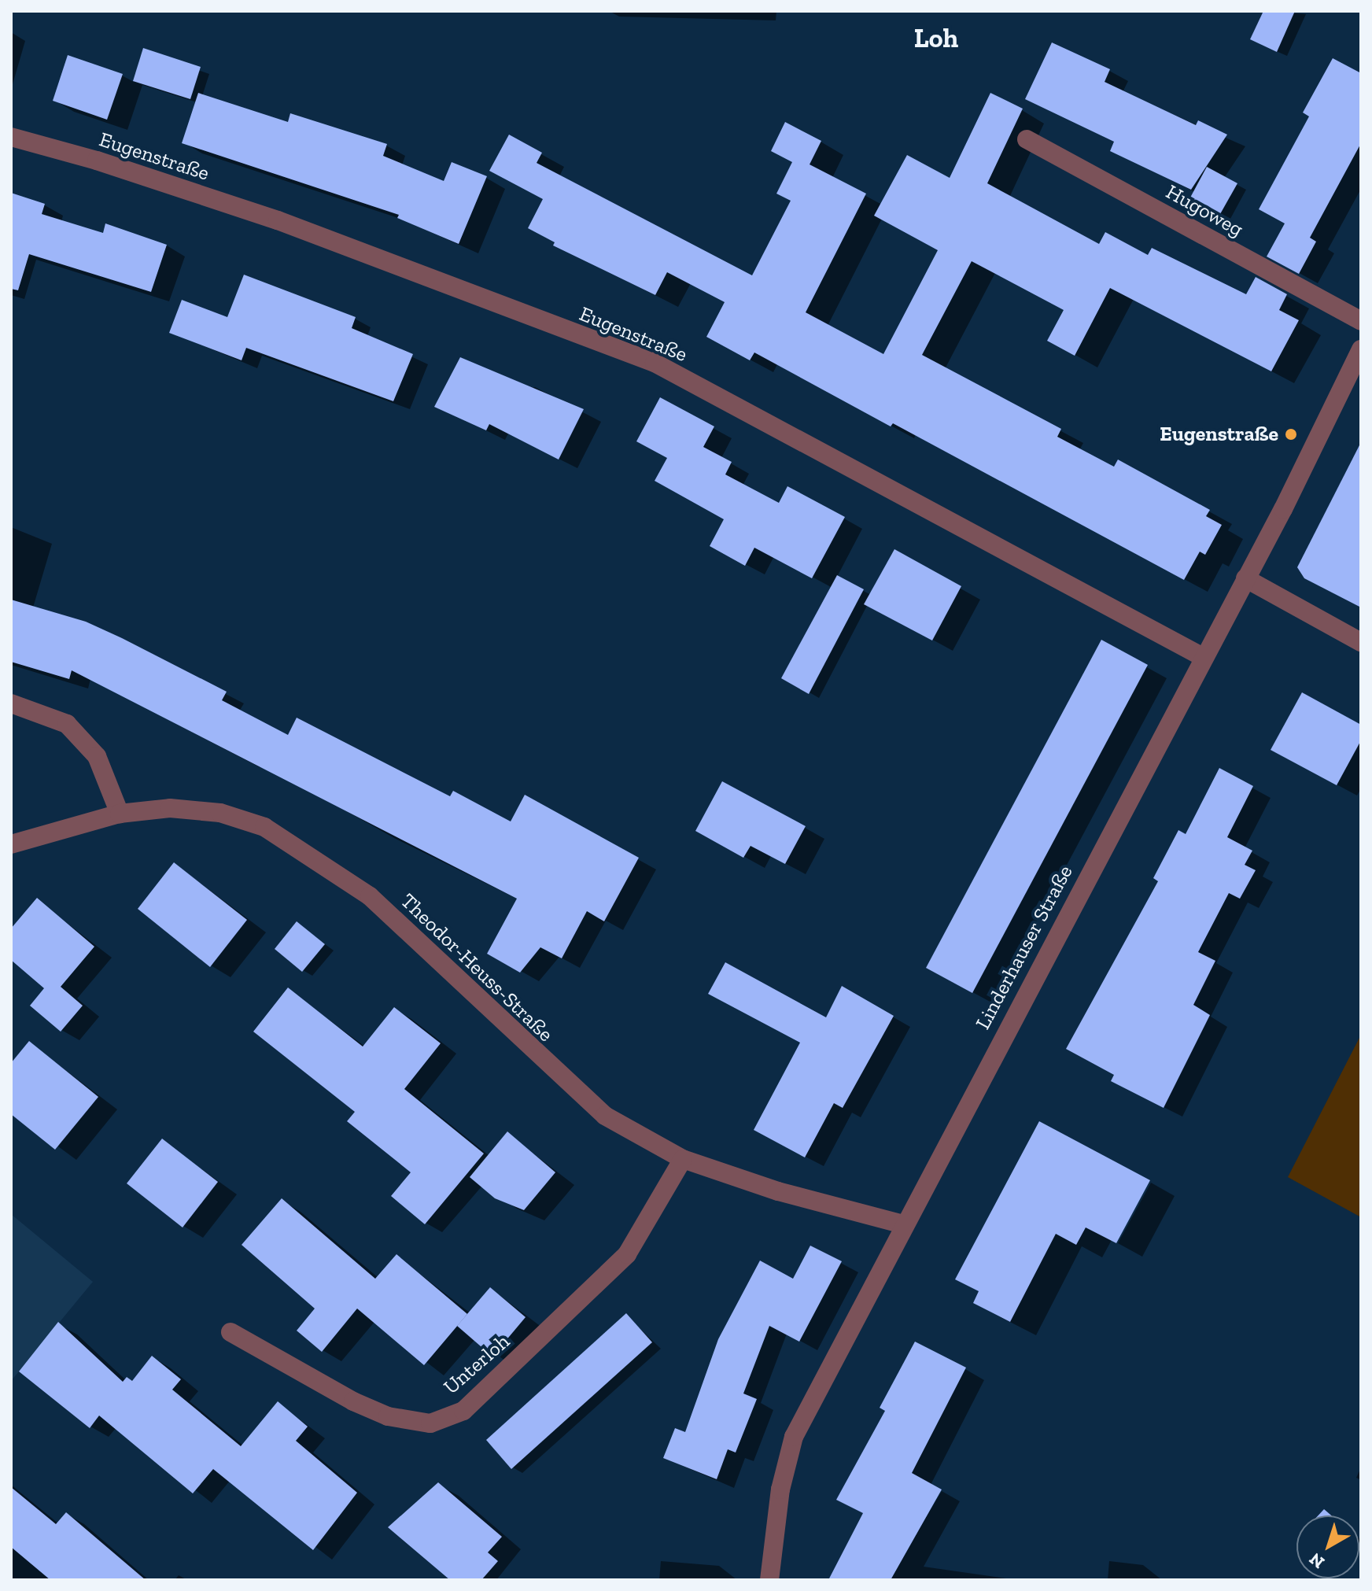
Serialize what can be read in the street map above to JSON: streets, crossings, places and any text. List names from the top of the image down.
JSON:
{
  "streets": {
    "street": [
      "Eugenstraße",
      "Hugoweg",
      "Linderhauser Straße",
      "Theodor-Heuss-Straße",
      "Unterloh"
    ]
  },
  "crossings": [
    ["Eugenstraße", "Linderhauser Straße"],
    ["Linderhauser Straße", "Theodor-Heuss-Straße"],
    ["Theodor-Heuss-Straße", "Unterloh"]
  ],
  "districts": ["Loh"],
  "places": ["Eugenstraße"],
  "north": "bottom left"
}
